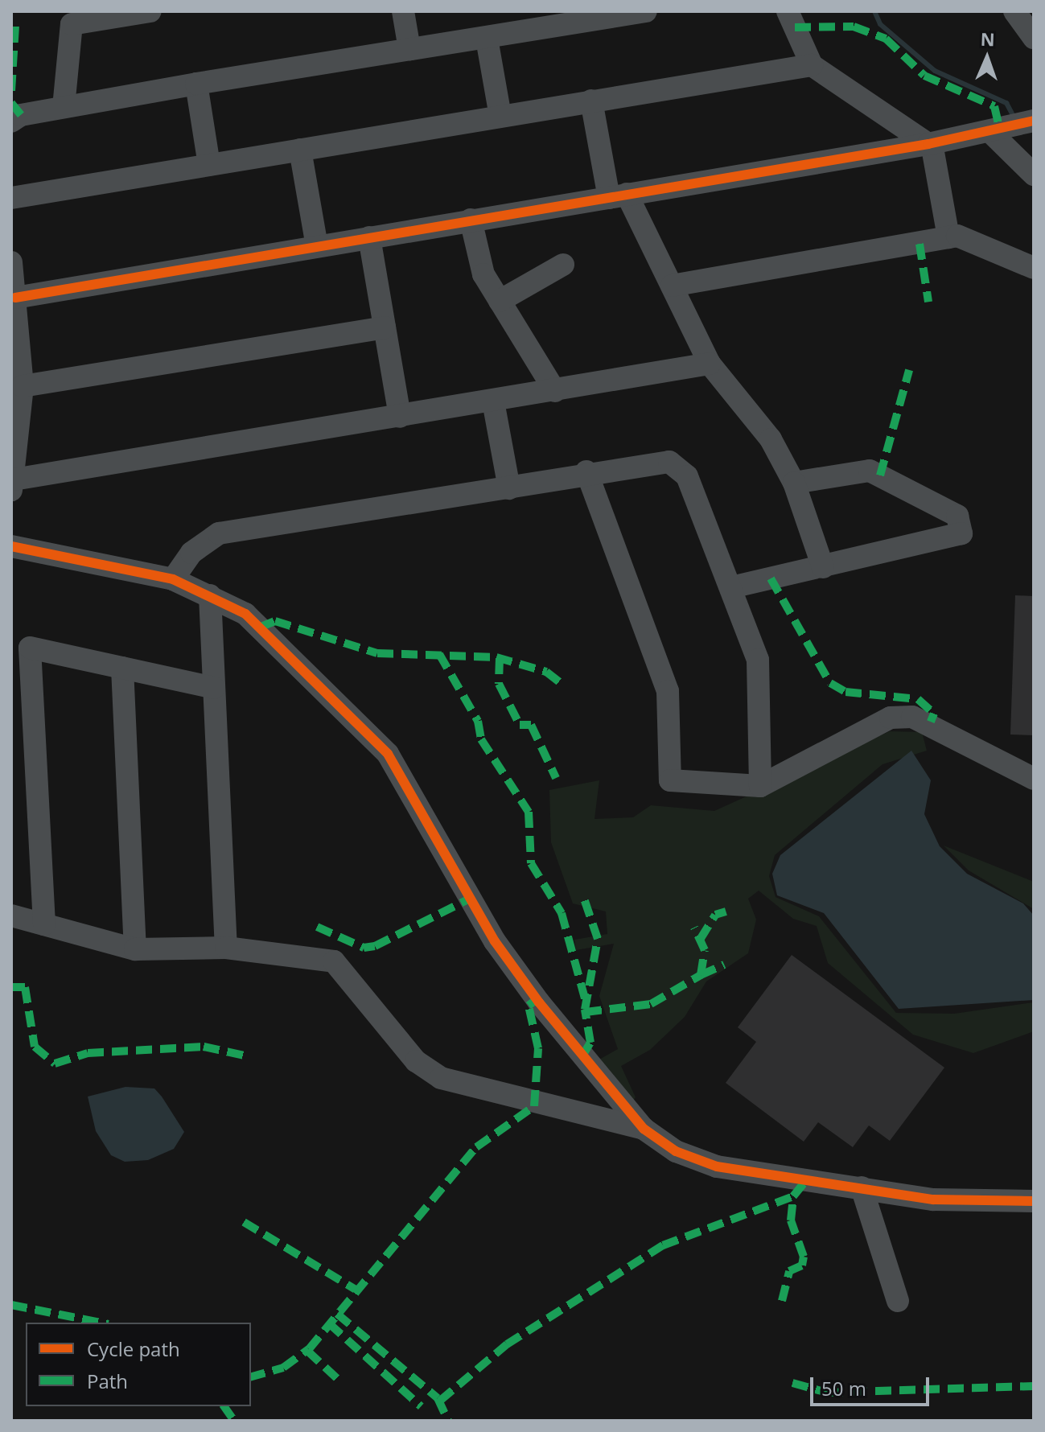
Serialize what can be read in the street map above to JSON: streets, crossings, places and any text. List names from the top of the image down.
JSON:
{
  "legend": ["Cycle path", "Path"],
  "scale_bar": "50 m",
  "north": "top"
}
